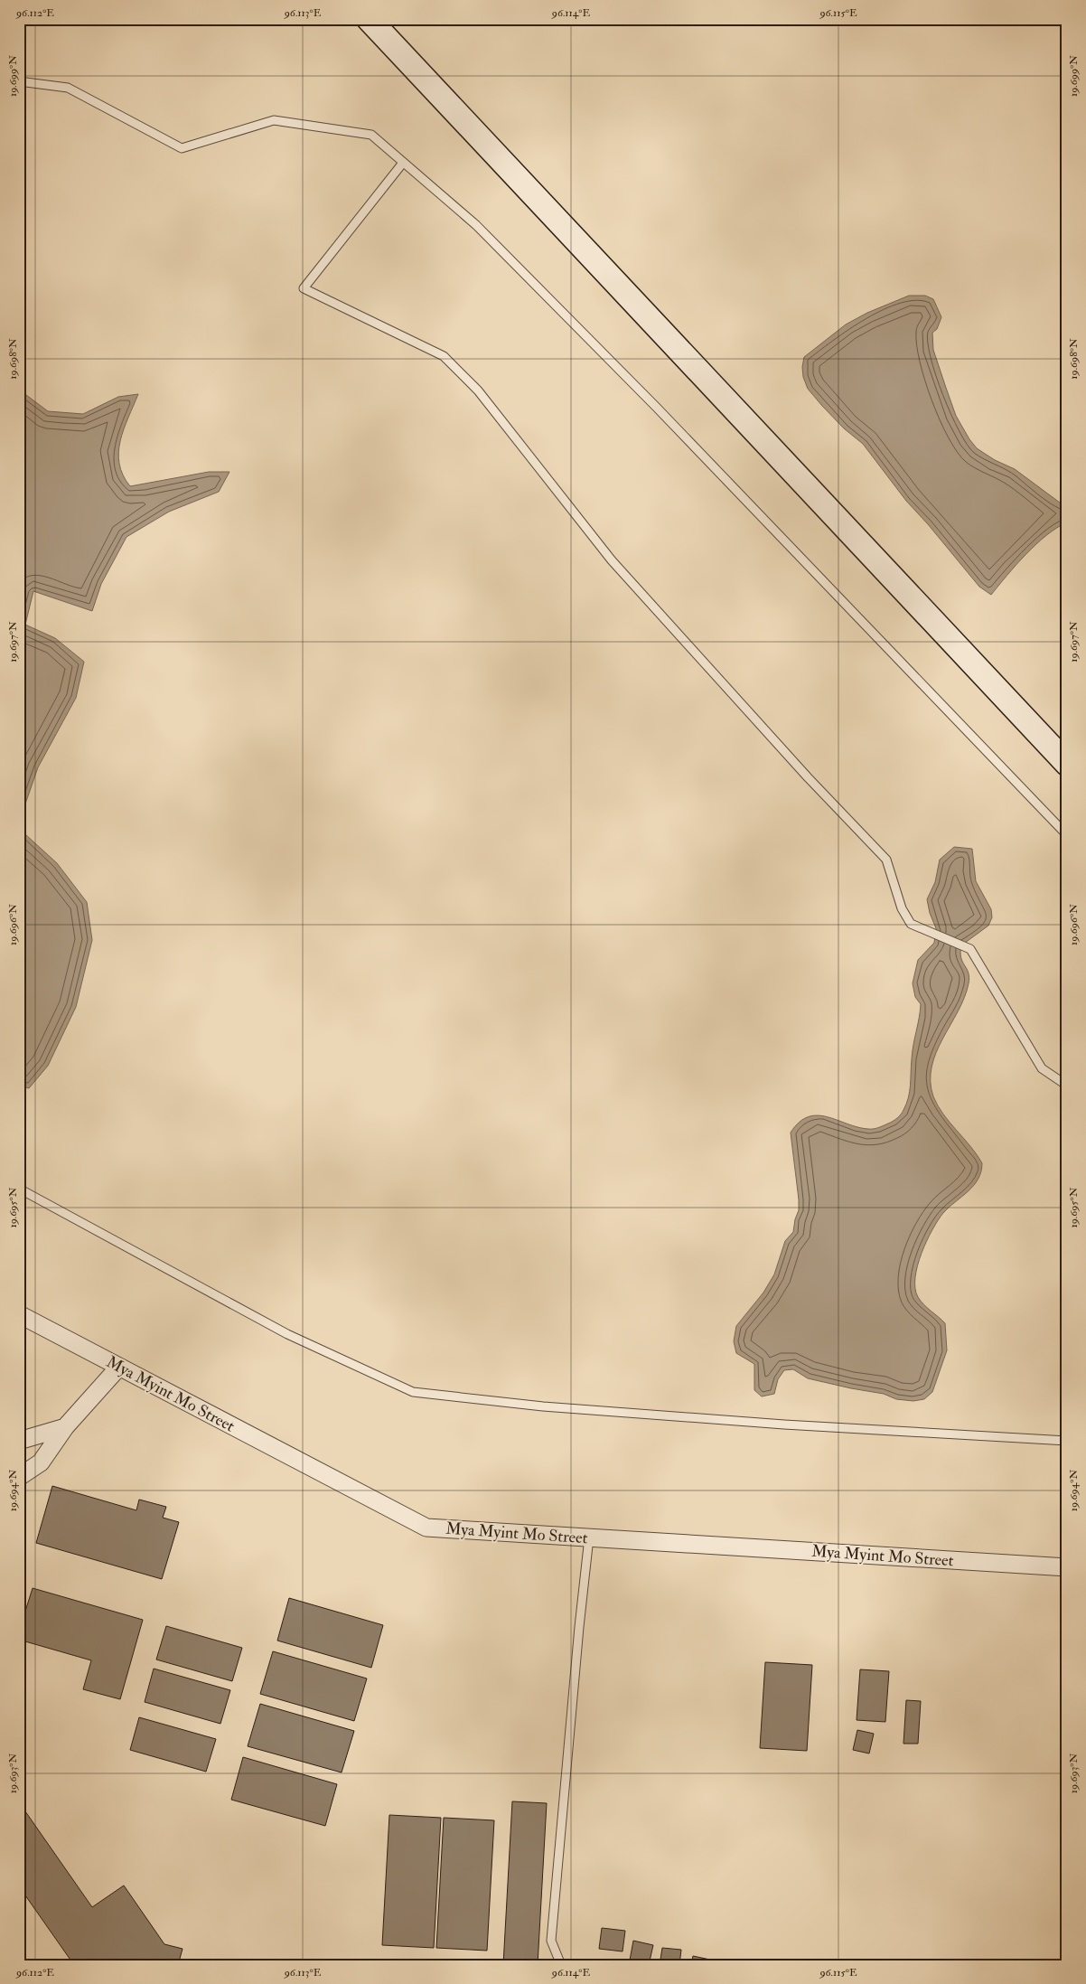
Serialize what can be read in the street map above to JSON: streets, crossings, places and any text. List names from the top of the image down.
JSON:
{
  "streets": {
    "street": ["Mya Myint Mo Street"]
  },
  "coordinates": [
    "96.112°E",
    "96.113°E",
    "96.114°E",
    "96.115°E",
    "19.699°N",
    "19.698°N",
    "19.697°N",
    "19.696°N",
    "19.695°N",
    "19.694°N",
    "19.693°N"
  ]
}
